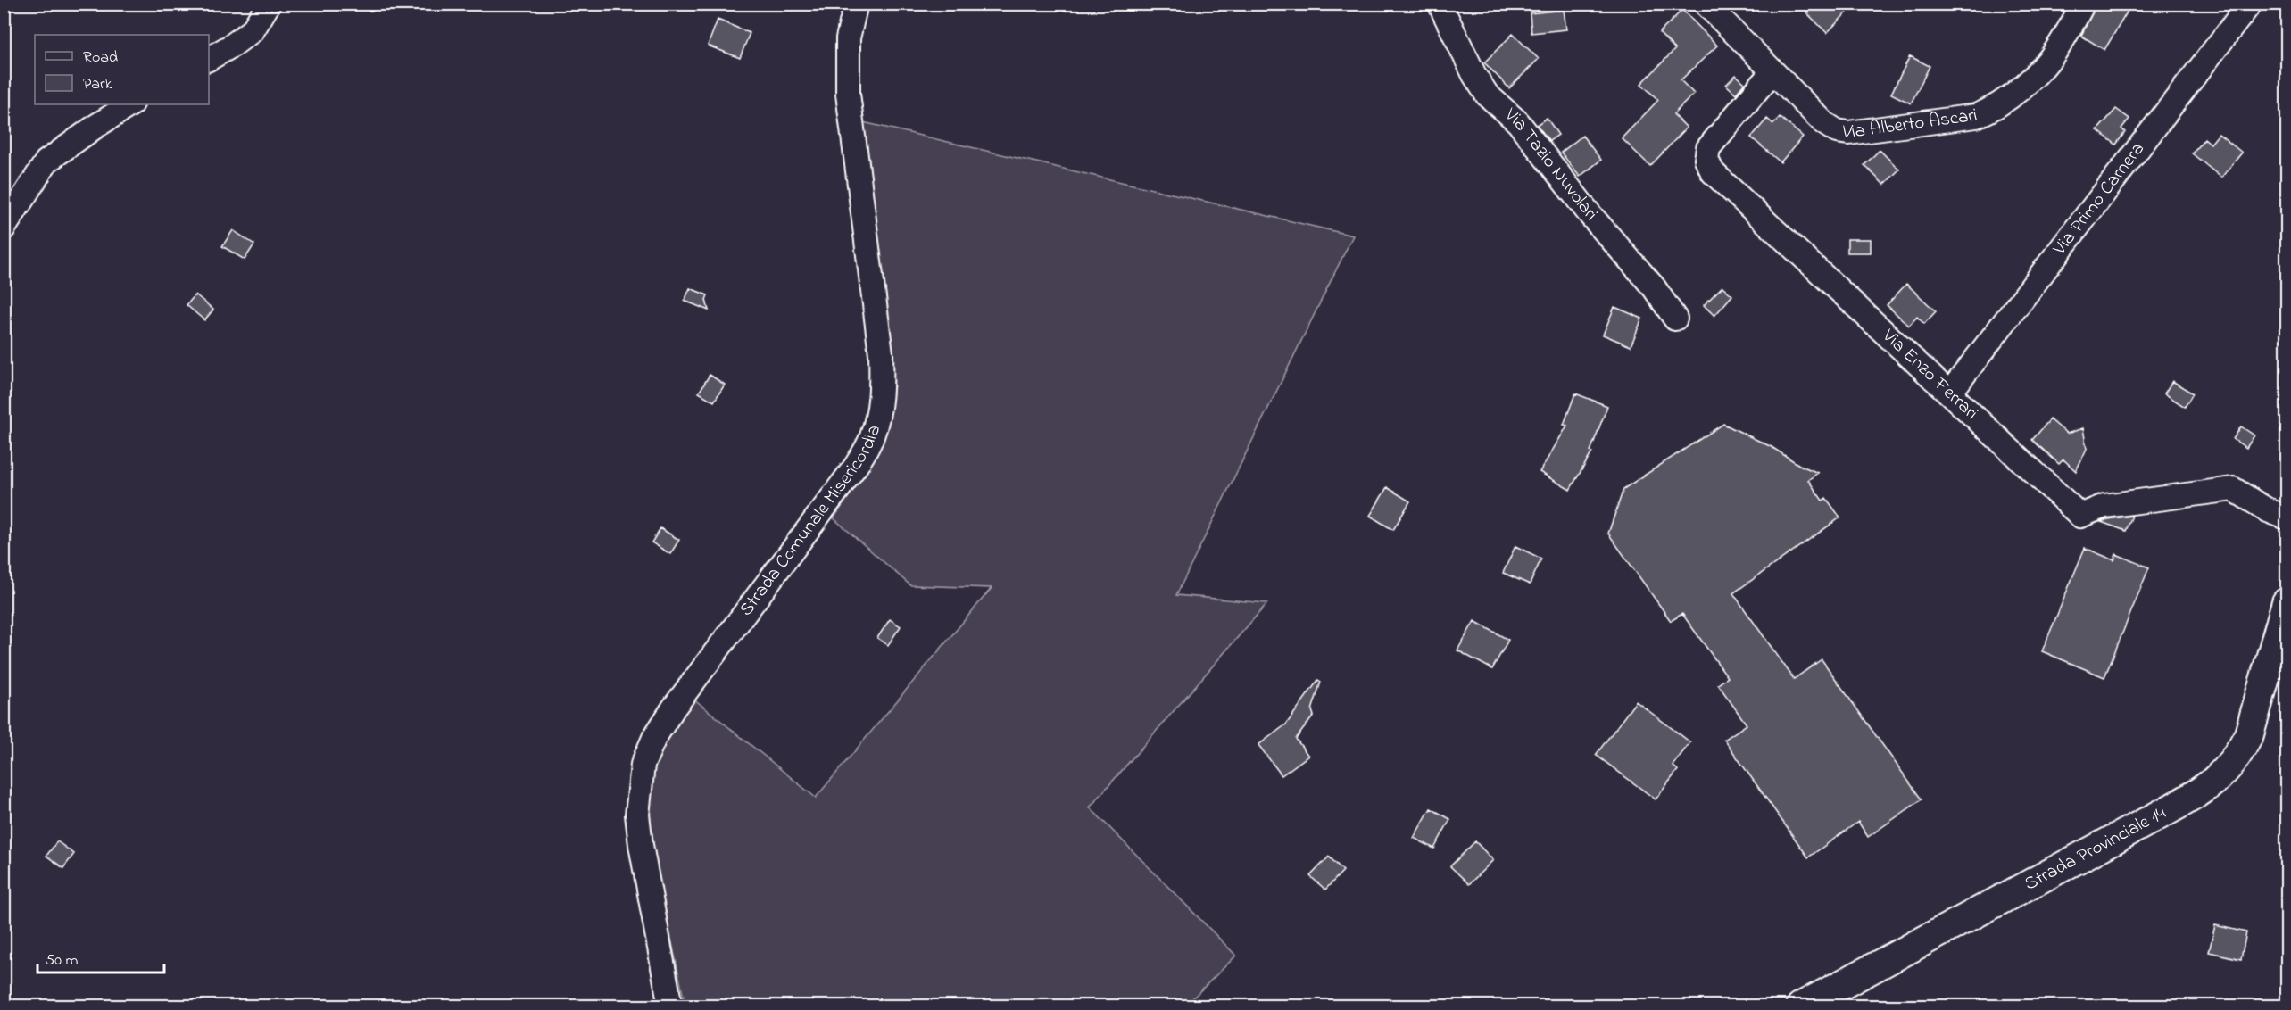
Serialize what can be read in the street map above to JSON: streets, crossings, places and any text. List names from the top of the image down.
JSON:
{
  "streets": {
    "main road": ["Strada Provinciale 14"],
    "street": [
      "Via Alberto Ascari",
      "Via Tazio Nuvolari",
      "Via Primo Carnera",
      "Via Enzo Ferrari",
      "Strada Comunale Misericordia"
    ]
  },
  "crossings": [
    ["Via Alberto Ascari", "Via Enzo Ferrari"],
    ["Via Primo Carnera", "Via Enzo Ferrari"]
  ],
  "legend": ["Road", "Park"],
  "scale_bar": "50 m"
}
